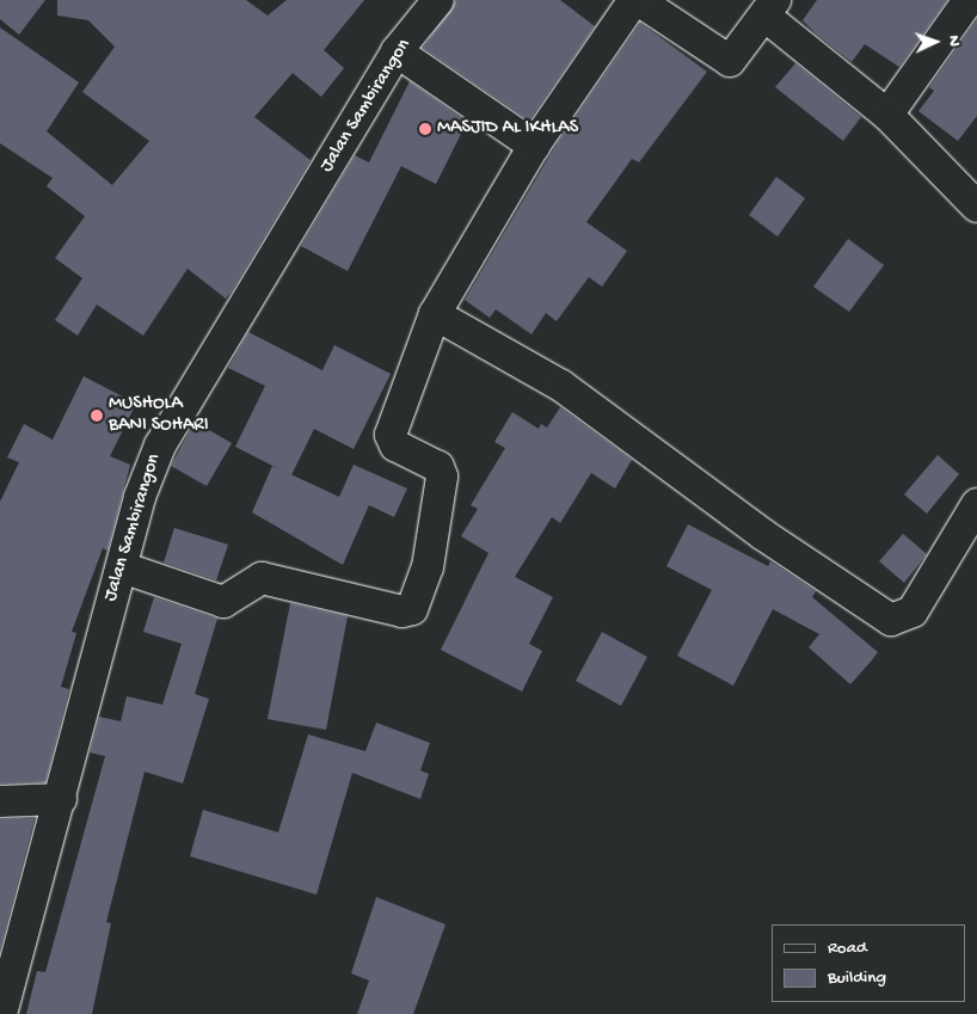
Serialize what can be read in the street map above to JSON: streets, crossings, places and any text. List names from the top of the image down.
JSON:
{
  "streets": {
    "street": ["Jalan Sambirangon"]
  },
  "places": ["MASJID AL IKHLAS", "MUSHOLA BANI SOHARI"],
  "legend": ["Road", "Building"],
  "north": "right"
}
